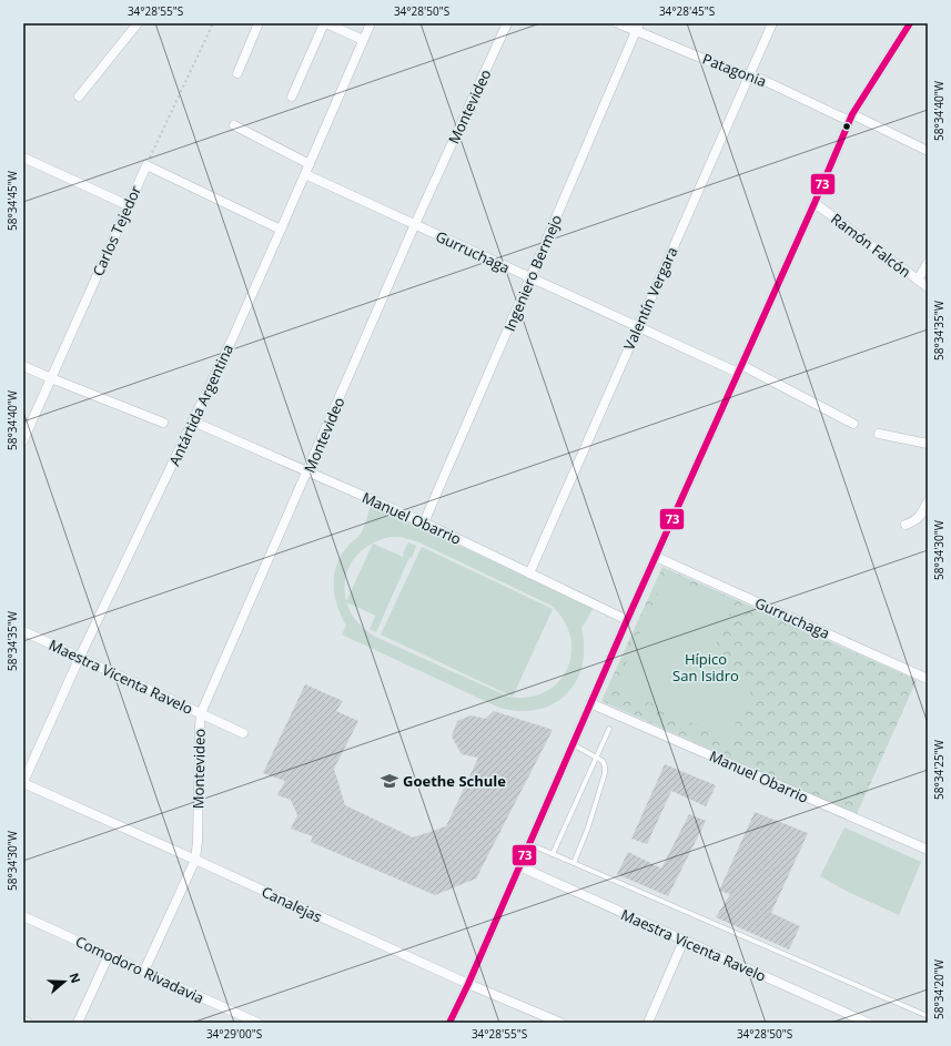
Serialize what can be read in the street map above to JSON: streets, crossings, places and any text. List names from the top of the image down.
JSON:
{
  "streets": {
    "street": [
      "Patagonia",
      "Montevideo",
      "Carlos Tejedor",
      "Ramón Falcón",
      "Gurruchaga",
      "Ingeniero Bermejo",
      "Valentín Vergara",
      "Antártida Argentina",
      "Manuel Obarrio",
      "Maestra Vicenta Ravelo",
      "Canalejas",
      "Comodoro Rivadavia"
    ]
  },
  "crossings": [
    ["Patagonia", "Ingeniero Bermejo"],
    ["Patagonia", "Valentín Vergara"],
    ["Montevideo", "Gurruchaga"],
    ["Montevideo", "Manuel Obarrio"],
    ["Montevideo", "Maestra Vicenta Ravelo"],
    ["Montevideo", "Canalejas"],
    ["Gurruchaga", "Ingeniero Bermejo"],
    ["Gurruchaga", "Valentín Vergara"],
    ["Gurruchaga", "Antártida Argentina"],
    ["Ingeniero Bermejo", "Manuel Obarrio"],
    ["Valentín Vergara", "Manuel Obarrio"],
    ["Antártida Argentina", "Manuel Obarrio"],
    ["Antártida Argentina", "Maestra Vicenta Ravelo"],
    ["Antártida Argentina", "Canalejas"]
  ],
  "parks": ["Hípico San Isidro"],
  "places": {
    "school or university": ["Goethe Schule"]
  },
  "lines": ["transit line 73"],
  "north": "right",
  "coordinates": [
    "34°28'55\"S",
    "34°28'50\"S",
    "34°28'45\"S",
    "58°34'40\"W",
    "58°34'45\"W",
    "58°34'35\"W",
    "58°34'30\"W",
    "58°34'25\"W",
    "58°34'20\"W",
    "34°29'00\"S"
  ]
}
